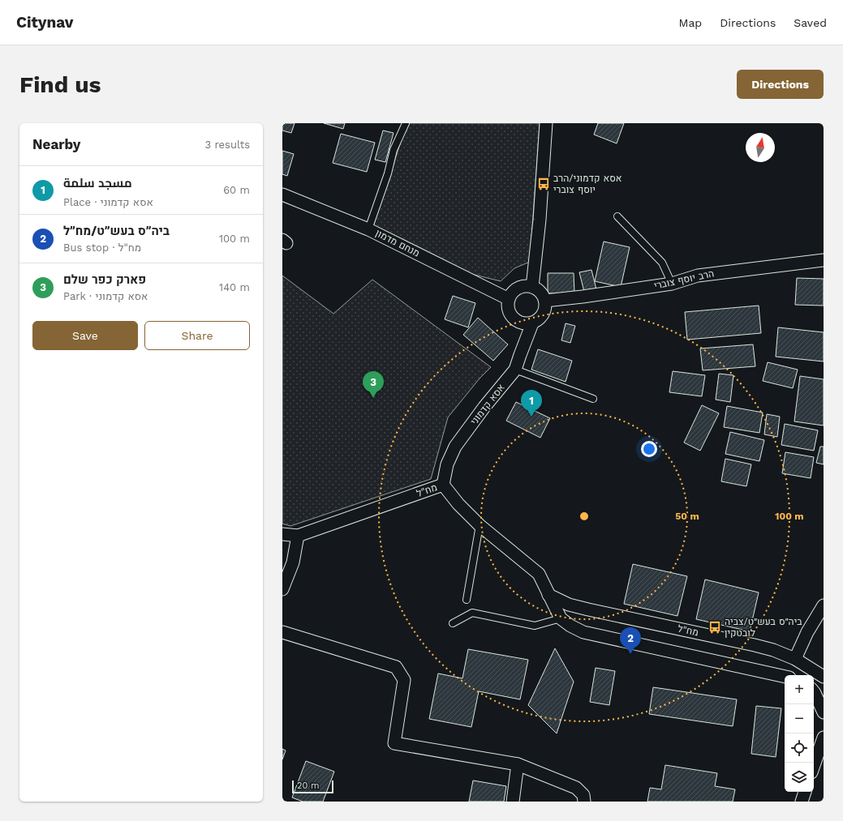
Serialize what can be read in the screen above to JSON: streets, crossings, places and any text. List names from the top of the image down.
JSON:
{
  "streets": {
    "street": [
      "מנחם מדמון",
      "הרב יוסף צוברי",
      "אסא קדמוני",
      "מח\"ל"
    ]
  },
  "crossings": [
    ["מנחם מדמון", "הרב יוסף צוברי"],
    ["מנחם מדמון", "אסא קדמוני"],
    ["הרב יוסף צוברי", "אסא קדמוני"],
    ["אסא קדמוני", "מח\"ל"]
  ],
  "places": {
    "bus stop": ["אסא קדמוני/הרב יוסף צוברי", "ביה״ס בעש״ט/צביה לובטקין"]
  },
  "scale_bar": "20 m",
  "north": "top",
  "page": {
    "header": "Citynav",
    "nav": ["Map", "Directions", "Saved"],
    "buttons": [
      "Directions",
      ["Save", "Share"]
    ],
    "title": "Find us",
    "heading": ["Nearby", "3 results"],
    "list": [
      {
        "mark": "1",
        "name": "مسجد سلمة",
        "note": "Place · אסא קדמוני",
        "value": "60 m"
      },
      {
        "mark": "2",
        "name": "ביה״ס בעש״ט/מח״ל",
        "note": "Bus stop · מח\"ל",
        "value": "100 m"
      },
      {
        "mark": "3",
        "name": "פארק כפר שלם",
        "note": "Park · אסא קדמוני",
        "value": "140 m"
      }
    ],
    "pins": ["3", "1", "2"],
    "map_buttons": ["+", "−"],
    "scale": "20 m"
  },
  "rings": ["50 m", "100 m"]
}
